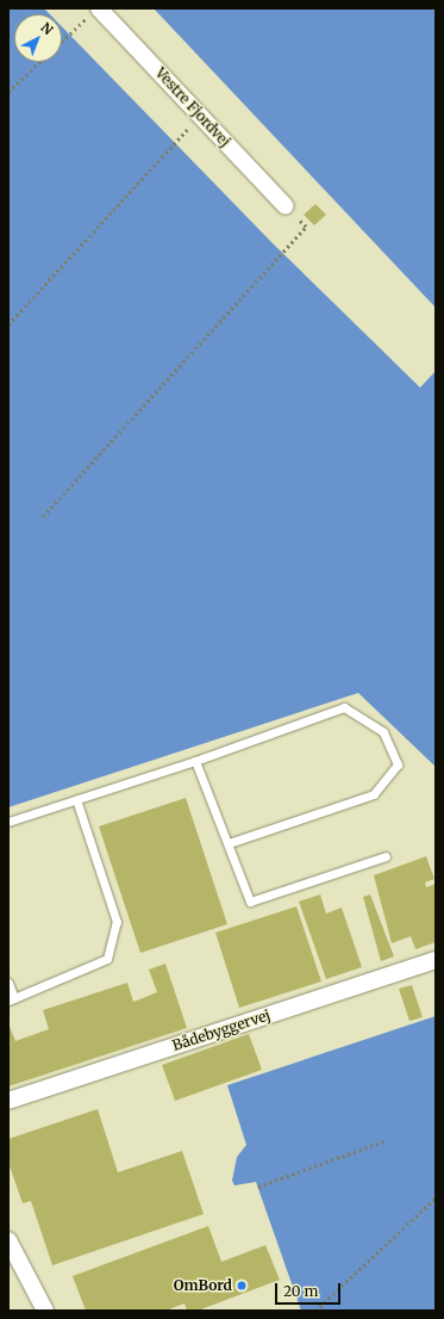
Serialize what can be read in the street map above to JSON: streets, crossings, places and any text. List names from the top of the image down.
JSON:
{
  "streets": {
    "street": ["Vestre Fjordvej", "Bådebyggervej"]
  },
  "places": ["OmBord"],
  "scale_bar": "20 m",
  "north": "top right"
}
